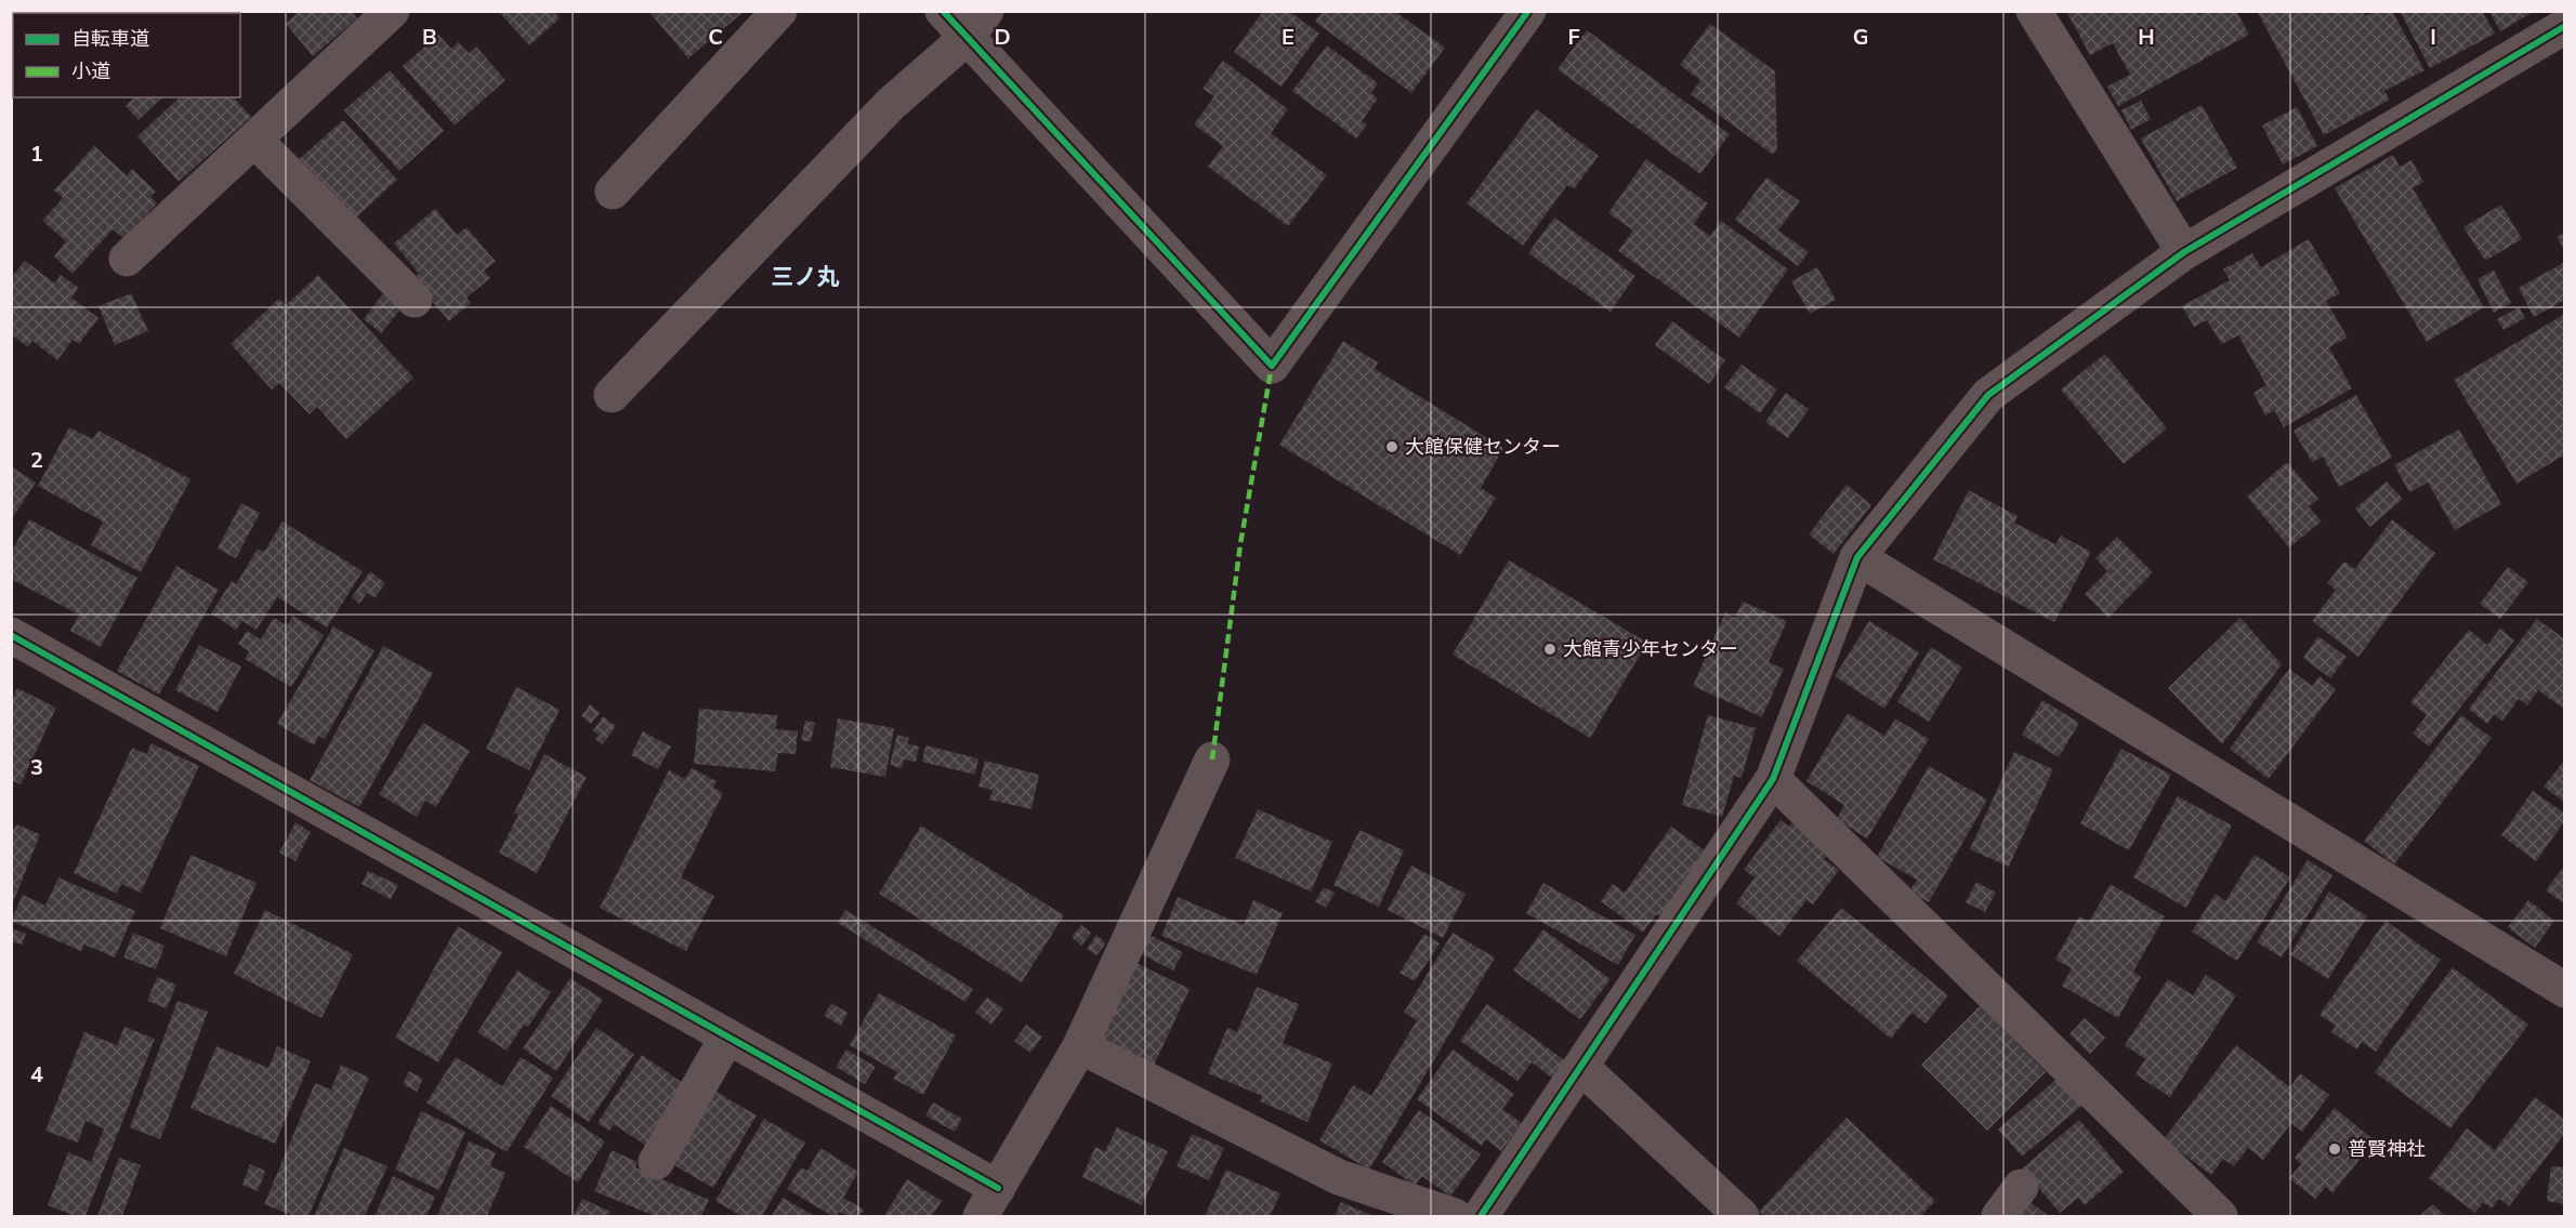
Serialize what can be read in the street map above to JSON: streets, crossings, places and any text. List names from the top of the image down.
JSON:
{
  "districts": ["三ノ丸"],
  "places": ["大館保健センター", "大館青少年センター", "普賢神社"],
  "legend": ["自転車道", "小道"],
  "grid": {
    "columns": [
      "B",
      "C",
      "D",
      "E",
      "F",
      "G",
      "H",
      "I"
    ],
    "rows": [
      "1",
      "2",
      "3",
      "4"
    ]
  }
}
